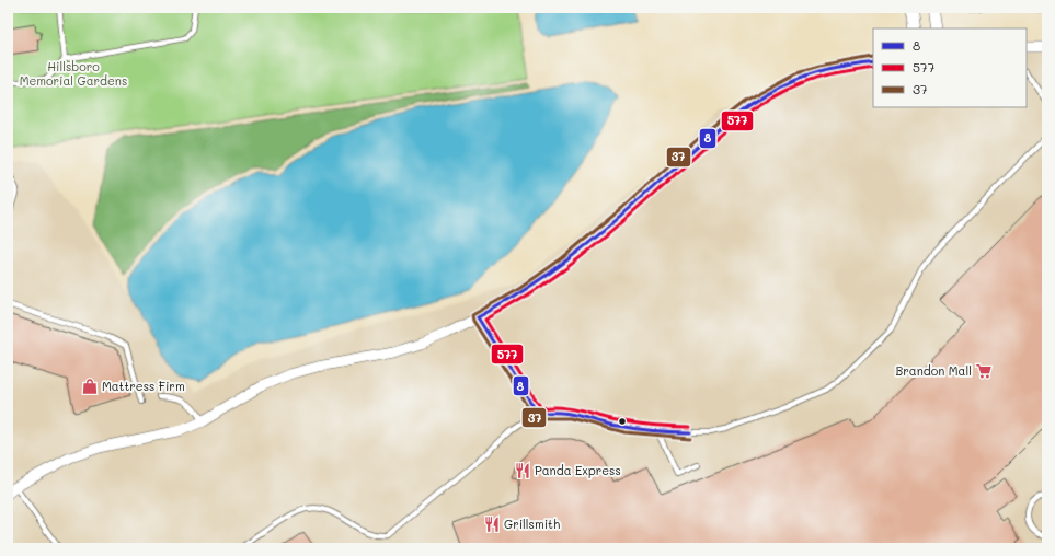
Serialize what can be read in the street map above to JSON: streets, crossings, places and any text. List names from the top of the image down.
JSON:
{
  "parks": ["Hillsboro Memorial Gardens"],
  "places": {
    "supermarket": ["Brandon Mall"],
    "shop": ["Mattress Firm"],
    "restaurant": ["Panda Express", "Grillsmith"]
  },
  "lines": ["transit line 37", "transit line 8", "transit line 577"],
  "legend": ["8", "577", "37"]
}
